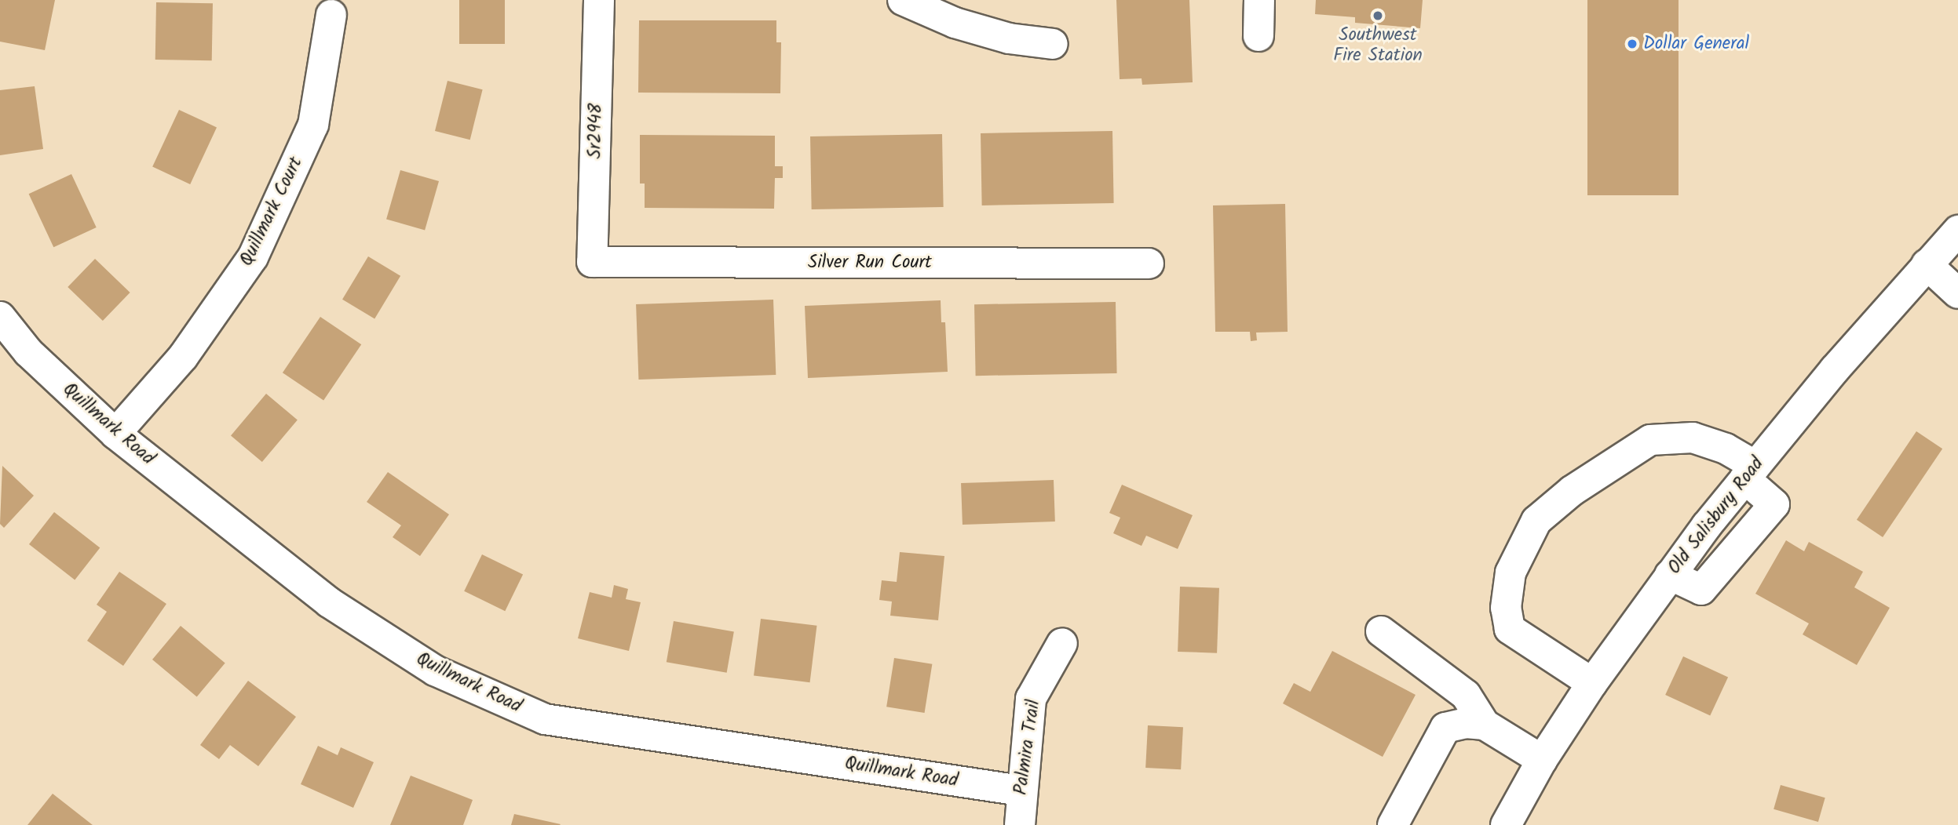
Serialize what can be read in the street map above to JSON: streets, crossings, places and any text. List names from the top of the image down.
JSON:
{
  "streets": {
    "street": [
      "Sr2948",
      "Quillmark Court",
      "Silver Run Court",
      "Quillmark Road",
      "Old Salisbury Road",
      "Palmira Trail"
    ]
  },
  "crossings": [
    ["Sr2948", "Silver Run Court"],
    ["Quillmark Court", "Quillmark Road"],
    ["Quillmark Road", "Palmira Trail"]
  ],
  "places": ["Southwest Fire Station", "Dollar General"]
}
